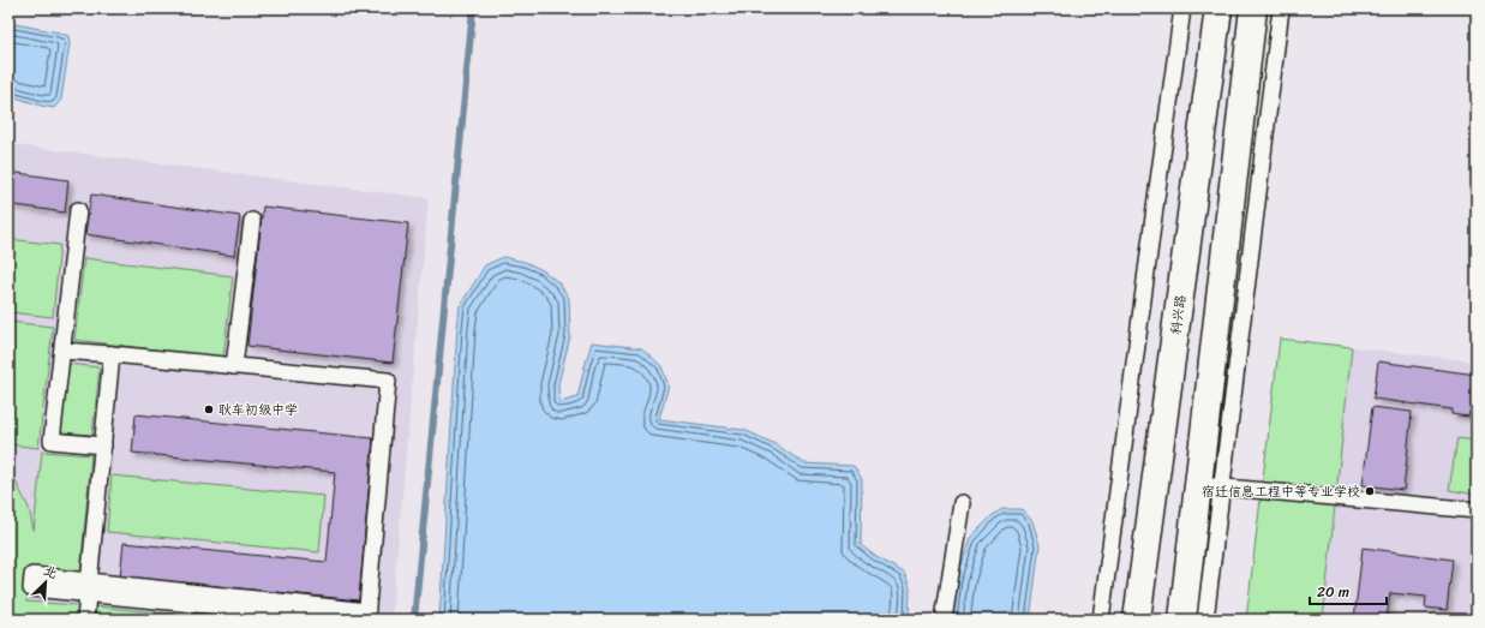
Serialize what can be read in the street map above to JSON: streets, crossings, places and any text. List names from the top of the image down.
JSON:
{
  "streets": {
    "main road": ["科兴路"]
  },
  "places": ["耿车初级中学", "宿迁信息工程中等专业学校"],
  "scale_bar": "20 m",
  "north": "top right"
}
